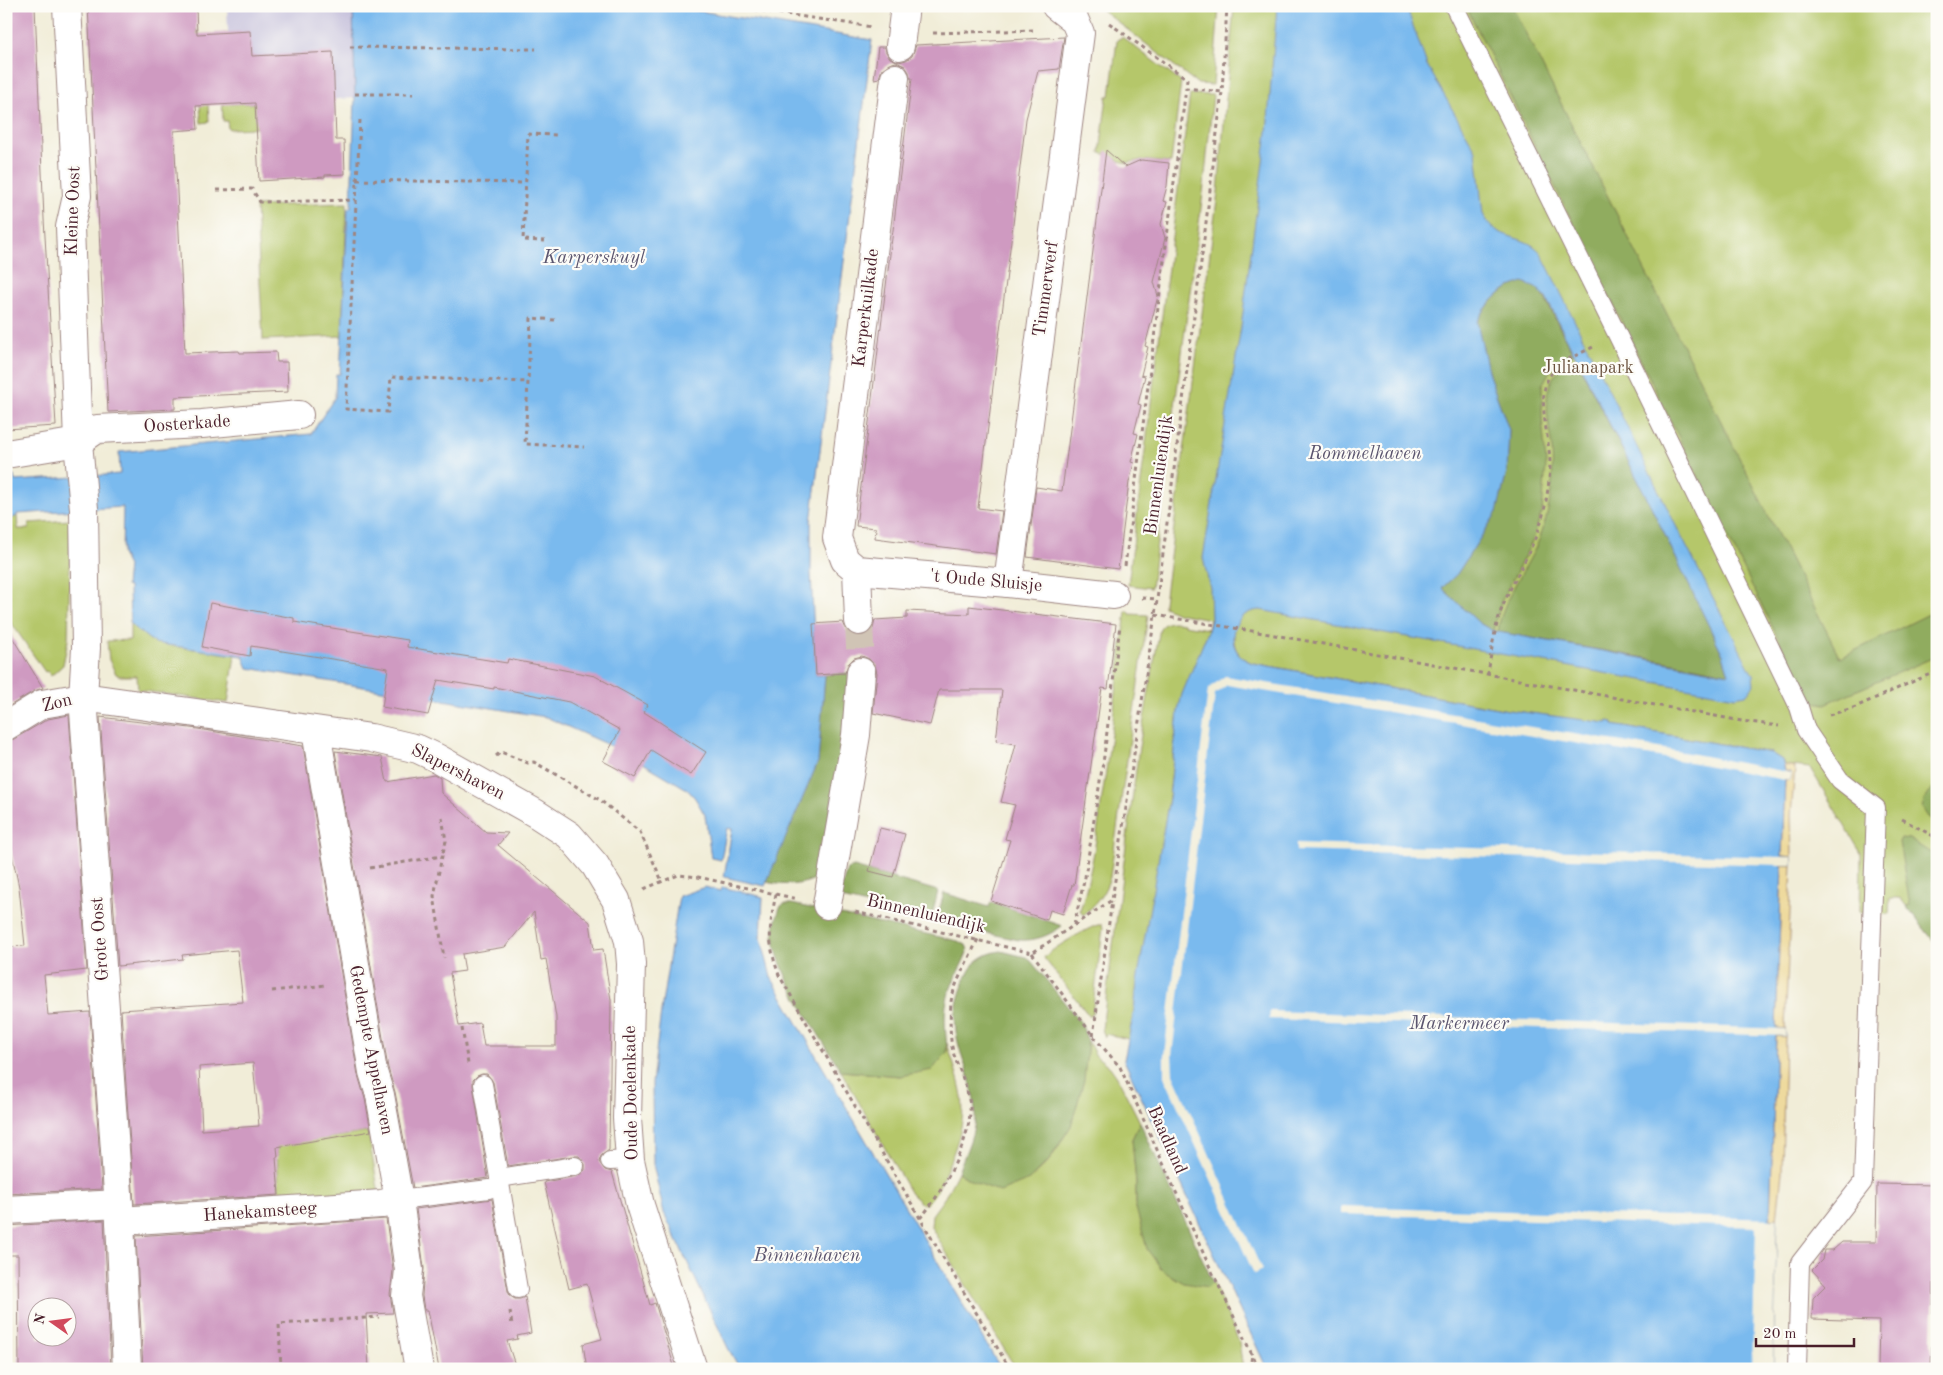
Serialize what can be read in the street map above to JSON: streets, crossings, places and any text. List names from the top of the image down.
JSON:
{
  "streets": {
    "street": [
      "Kleine Oost",
      "Timmerwerf",
      "Karperkuilkade",
      "Oosterkade",
      "'t Oude Sluisje",
      "Zon",
      "Slapershaven",
      "Grote Oost",
      "Gedempte Appelhaven",
      "Oude Doelenkade",
      "Hanekamsteeg"
    ],
    "path": ["Binnenluiendijk", "Baadland"]
  },
  "crossings": [
    ["Kleine Oost", "Oosterkade"],
    ["Kleine Oost", "Grote Oost"],
    ["Timmerwerf", "'t Oude Sluisje"],
    ["Karperkuilkade", "'t Oude Sluisje"],
    ["Binnenluiendijk", "'t Oude Sluisje"],
    ["Binnenluiendijk", "Baadland"],
    ["Zon", "Slapershaven"],
    ["Zon", "Grote Oost"],
    ["Slapershaven", "Grote Oost"],
    ["Slapershaven", "Gedempte Appelhaven"],
    ["Slapershaven", "Oude Doelenkade"],
    ["Grote Oost", "Hanekamsteeg"],
    ["Gedempte Appelhaven", "Hanekamsteeg"]
  ],
  "water": [
    "Karperskuyl",
    "Rommelhaven",
    "Markermeer",
    "Binnenhaven"
  ],
  "parks": ["Julianapark"],
  "scale_bar": "20 m",
  "north": "left"
}
